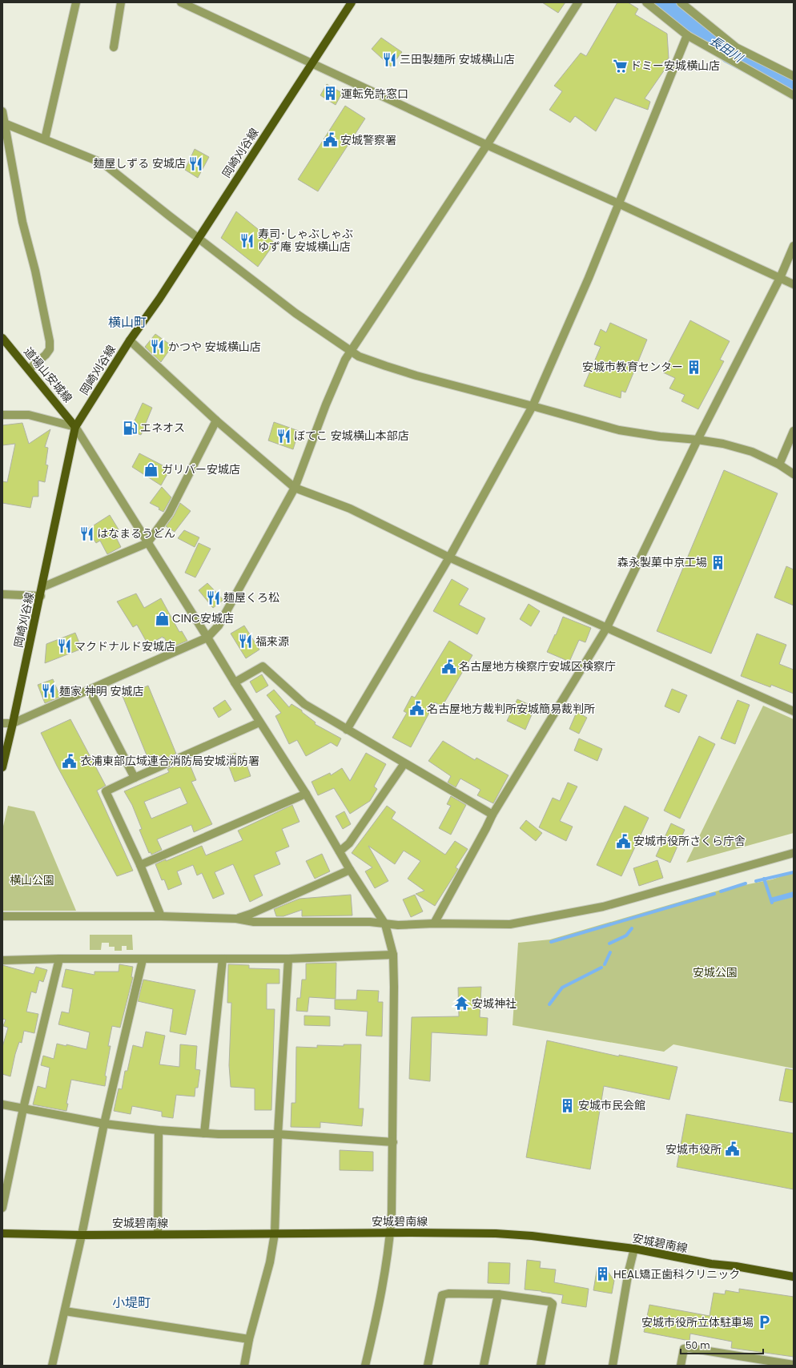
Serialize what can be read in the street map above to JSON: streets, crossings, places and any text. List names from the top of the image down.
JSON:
{
  "streets": {
    "main road": ["岡崎刈谷線", "道場山安城線", "安城碧南線"]
  },
  "crossings": [
    ["岡崎刈谷線", "道場山安城線"]
  ],
  "districts": ["横山町", "小堤町"],
  "water": ["長田川"],
  "parks": ["横山公園", "安城公園"],
  "places": {
    "restaurant": [
      "三田製麺所 安城横山店",
      "麺屋しずる 安城店",
      "寿司･しゃぶしゃぶ ゆず庵 安城横山店",
      "かつや 安城横山店",
      "ぼてこ 安城横山本部店",
      "はなまるうどん",
      "麺屋くろ松",
      "福来源",
      "マクドナルド安城店",
      "麺家 神明 安城店"
    ],
    "supermarket": ["ドミー安城横山店"],
    "building": [
      "運転免許窓口",
      "安城市教育センター",
      "森永製菓中京工場",
      "安城市民会館",
      "HEAL矯正歯科クリニック"
    ],
    "public building": [
      "安城警察署",
      "名古屋地方検察庁安城区検察庁",
      "名古屋地方裁判所安城簡易裁判所",
      "衣浦東部広域連合消防局安城消防署",
      "安城市役所さくら庁舎",
      "安城市役所"
    ],
    "fuel station": ["エネオス"],
    "shop": ["ガリバー安城店", "CINC安城店"],
    "temple": ["安城神社"],
    "parking": ["安城市役所立体駐車場"]
  },
  "scale_bar": "50 m"
}
